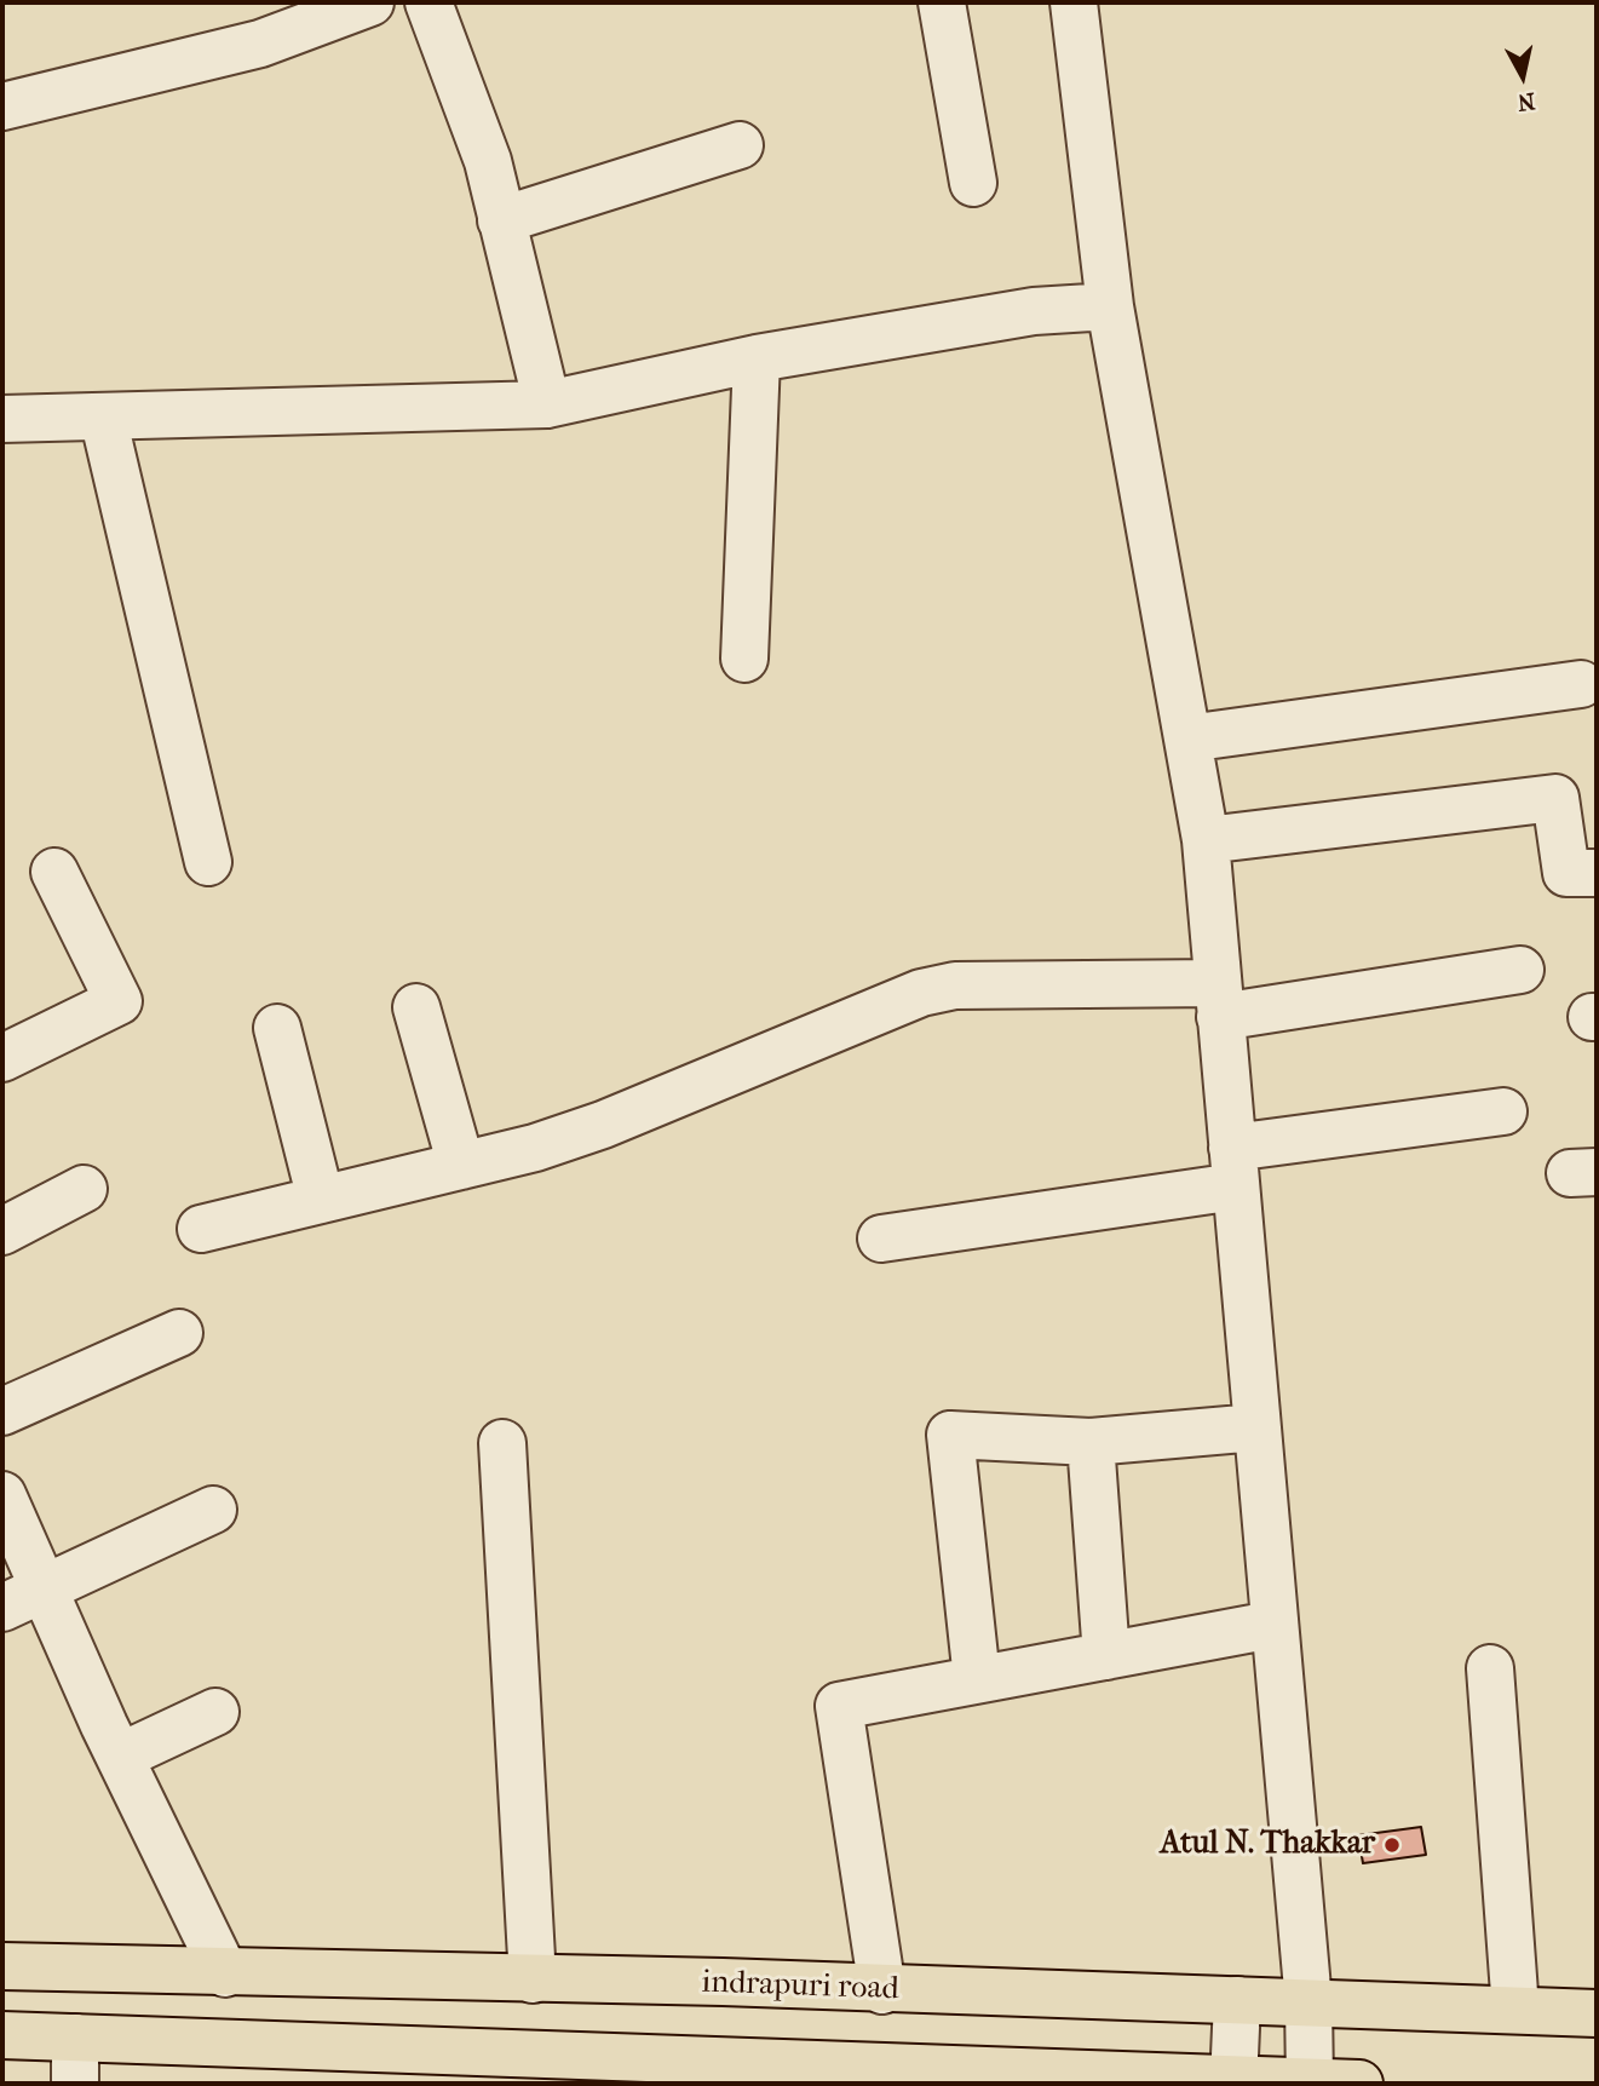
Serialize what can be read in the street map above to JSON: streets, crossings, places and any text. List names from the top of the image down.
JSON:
{
  "streets": {
    "main road": ["indrapuri road"]
  },
  "places": ["Atul N. Thakkar"],
  "north": "bottom"
}
